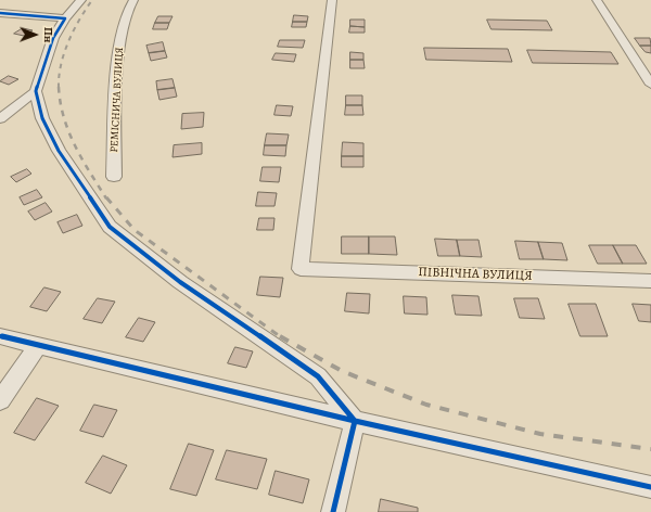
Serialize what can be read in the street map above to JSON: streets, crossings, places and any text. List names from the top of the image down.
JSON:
{
  "streets": {
    "street": ["РЕМІСНИЧА ВУЛИЦЯ", "ПІВНІЧНА ВУЛИЦЯ"]
  },
  "north": "right"
}
